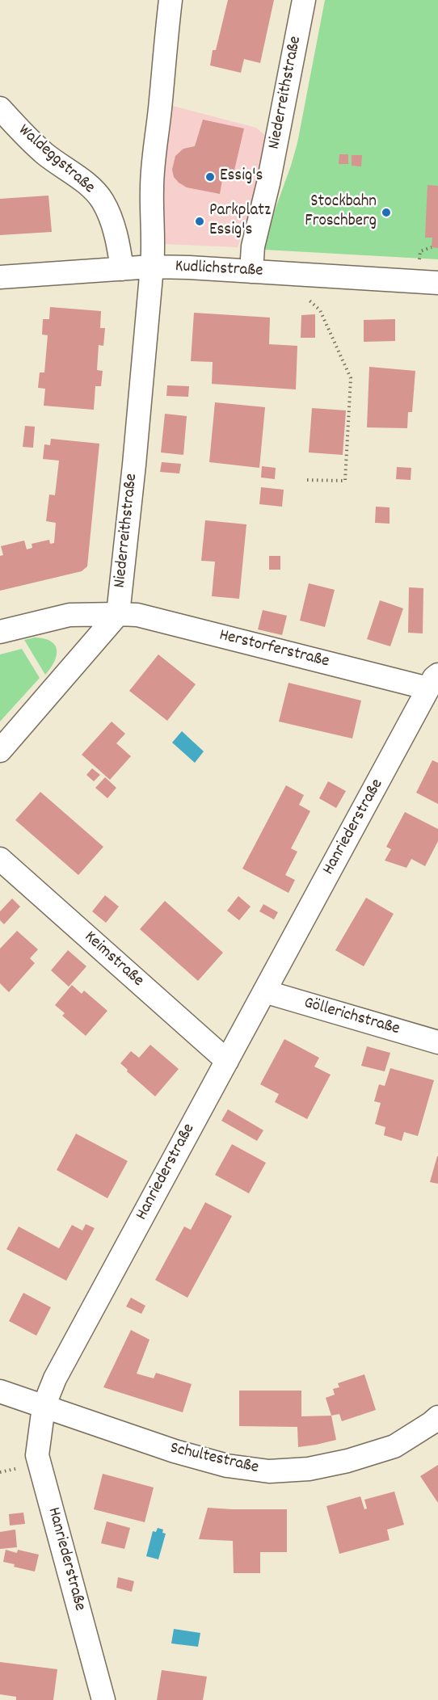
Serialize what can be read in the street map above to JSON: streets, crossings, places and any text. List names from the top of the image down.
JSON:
{
  "streets": {
    "street": [
      "Niederreithstraße",
      "Waldeggstraße",
      "Kudlichstraße",
      "Herstorferstraße",
      "Hanriederstraße",
      "Keimstraße",
      "Göllerichstraße",
      "Schultestraße"
    ]
  },
  "crossings": [
    ["Niederreithstraße", "Kudlichstraße"],
    ["Niederreithstraße", "Herstorferstraße"],
    ["Waldeggstraße", "Kudlichstraße"],
    ["Herstorferstraße", "Hanriederstraße"],
    ["Hanriederstraße", "Keimstraße"],
    ["Hanriederstraße", "Göllerichstraße"],
    ["Hanriederstraße", "Schultestraße"]
  ],
  "places": ["Essig's", "Stockbahn Froschberg", "Parkplatz Essig's"]
}
